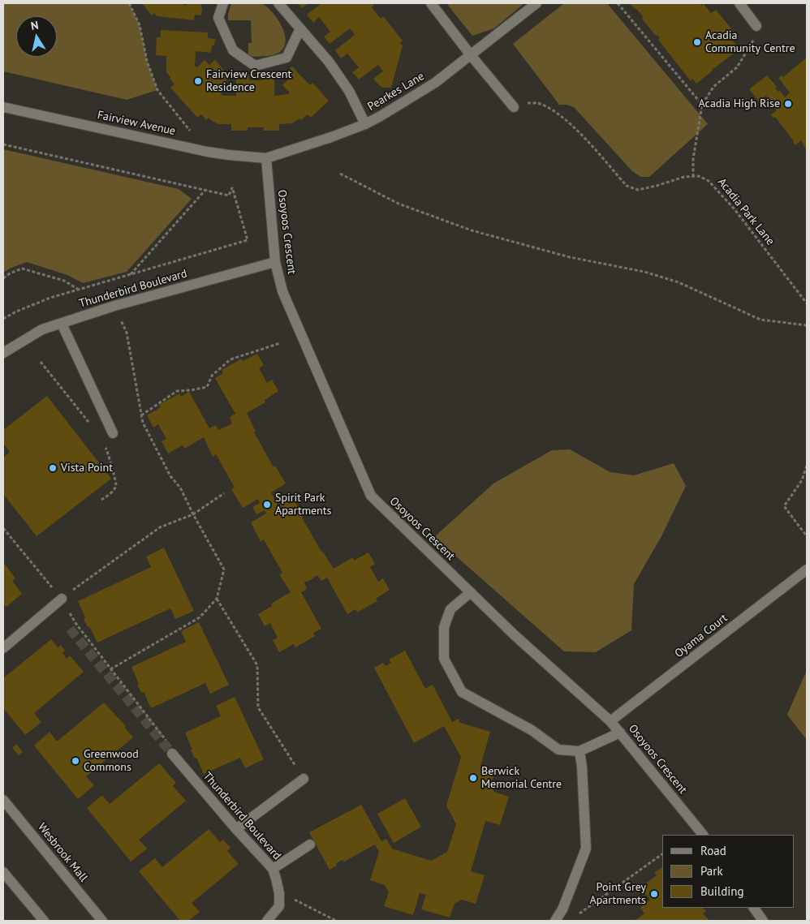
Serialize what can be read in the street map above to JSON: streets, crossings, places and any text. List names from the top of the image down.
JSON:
{
  "streets": {
    "street": [
      "Pearkes Lane",
      "Fairview Avenue",
      "Osoyoos Crescent",
      "Thunderbird Boulevard",
      "Oyama Court",
      "Wesbrook Mall"
    ],
    "path": ["Acadia Park Lane"]
  },
  "crossings": [
    ["Pearkes Lane", "Fairview Avenue"],
    ["Pearkes Lane", "Osoyoos Crescent"],
    ["Fairview Avenue", "Osoyoos Crescent"],
    ["Osoyoos Crescent", "Thunderbird Boulevard"],
    ["Osoyoos Crescent", "Oyama Court"]
  ],
  "places": [
    "Acadia Community Centre",
    "Fairview Crescent Residence",
    "Acadia High Rise",
    "Vista Point",
    "Spirit Park Apartments",
    "Greenwood Commons",
    "Berwick Memorial Centre",
    "Point Grey Apartments"
  ],
  "legend": ["Road", "Park", "Building"],
  "north": "top"
}
